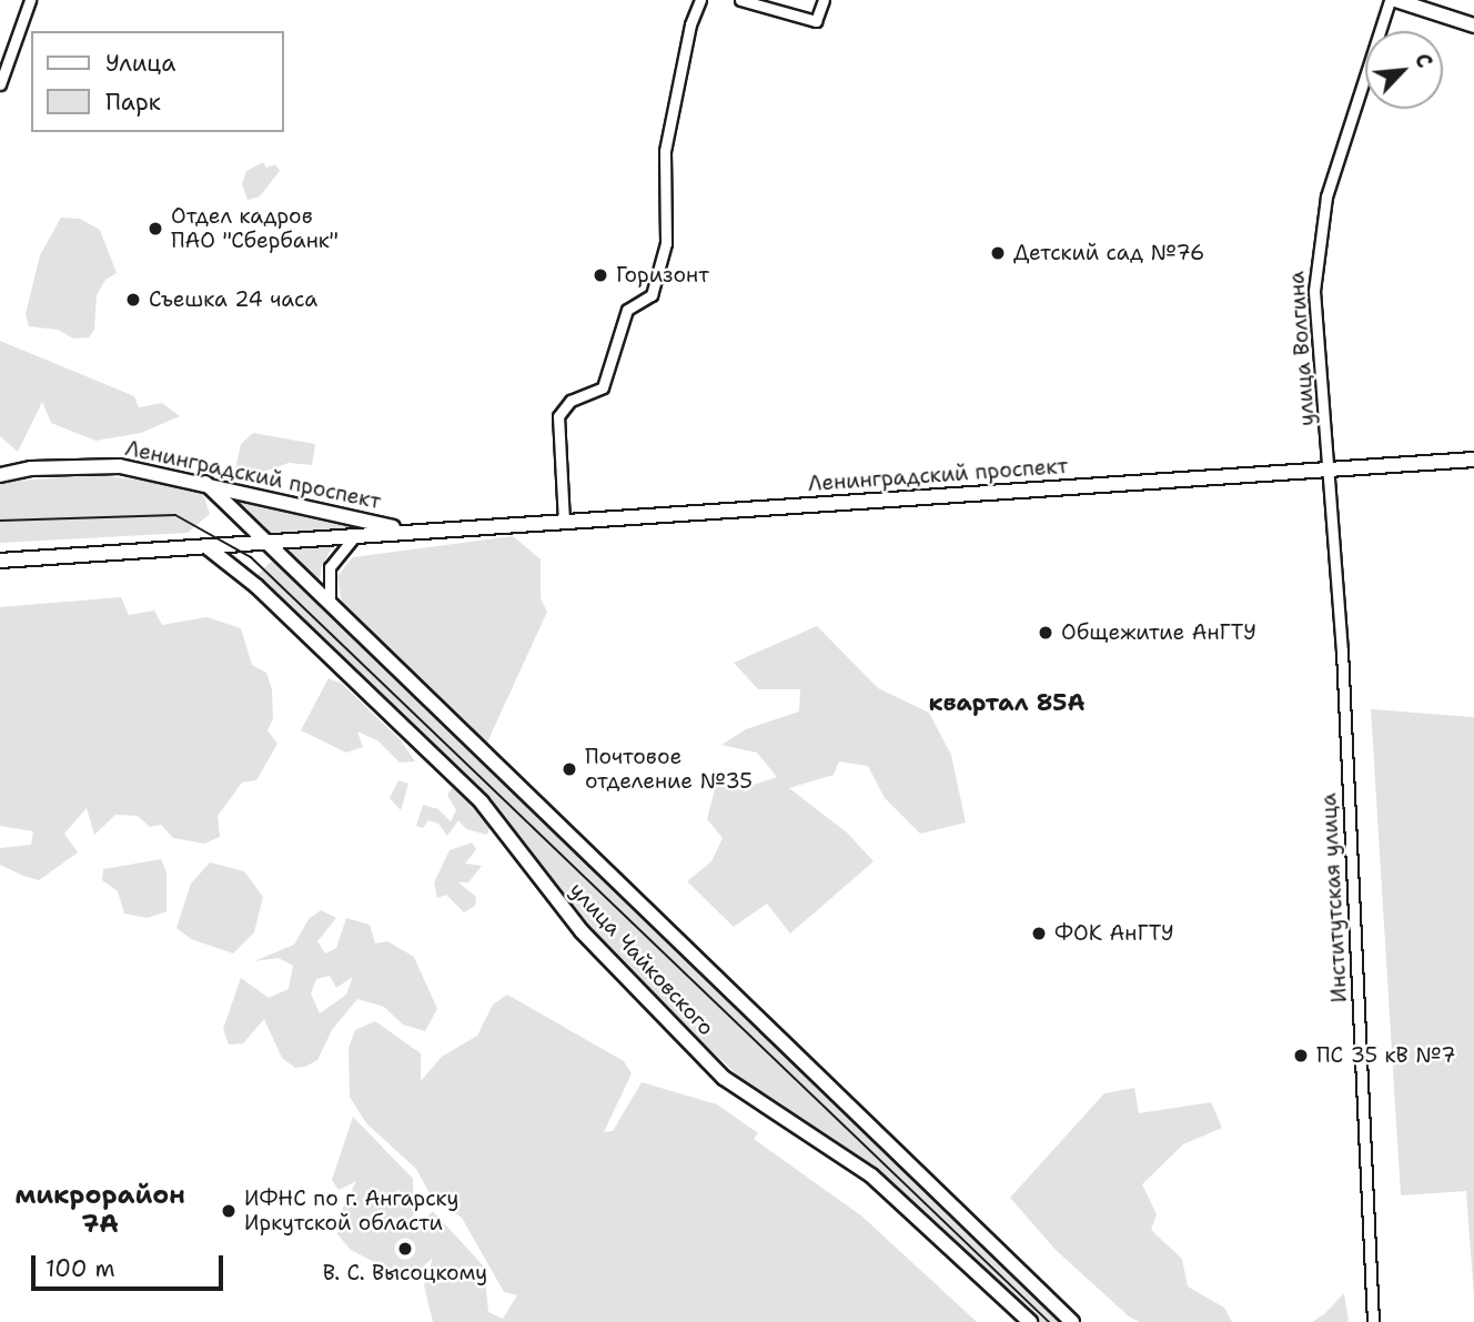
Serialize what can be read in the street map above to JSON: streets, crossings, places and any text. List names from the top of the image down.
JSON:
{
  "streets": {
    "main road": ["Ленинградский проспект", "улица Чайковского"],
    "street": ["улица Волгина", "Институтская улица"]
  },
  "crossings": [
    ["улица Волгина", "Ленинградский проспект"],
    ["улица Волгина", "Институтская улица"],
    ["Ленинградский проспект", "Институтская улица"],
    ["Ленинградский проспект", "улица Чайковского"]
  ],
  "districts": ["квартал 85А", "микрорайон 7А"],
  "places": [
    "Отдел кадров ПАО \"Сбербанк\"",
    "Детский сад №76",
    "Горизонт",
    "Съешка 24 часа",
    "Общежитие АнГТУ",
    "Почтовое отделение №35",
    "ФОК АнГТУ",
    "ПС 35 кВ №7",
    "ИФНС по г. Ангарску Иркутской области",
    "В. С. Высоцкому"
  ],
  "legend": ["Улица", "Парк"],
  "scale_bar": "100 m",
  "north": "top right"
}
